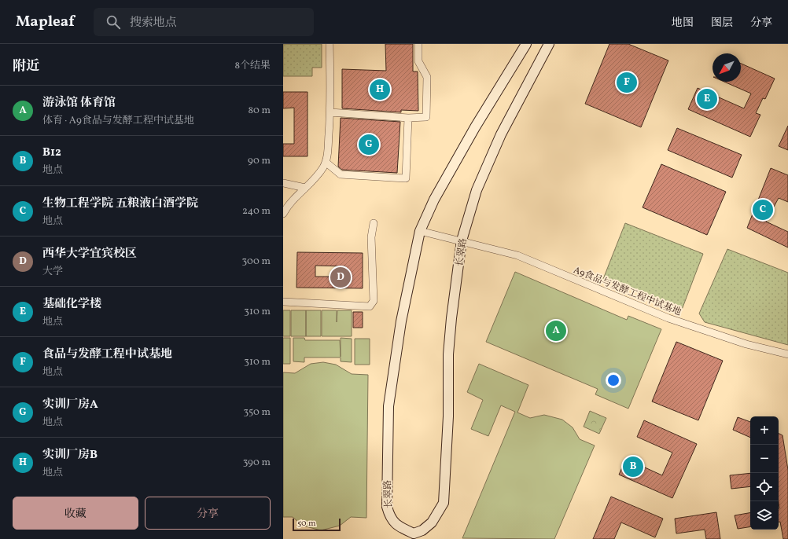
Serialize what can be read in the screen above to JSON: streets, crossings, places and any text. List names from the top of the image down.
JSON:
{
  "streets": {
    "main road": ["长翠路"],
    "street": ["A9食品与发酵工程中试基地"]
  },
  "crossings": [
    ["长翠路", "A9食品与发酵工程中试基地"]
  ],
  "scale_bar": "50 m",
  "north": "bottom left",
  "page": {
    "header": "Mapleaf",
    "search": "搜索地点",
    "nav": ["地图", "图层", "分享"],
    "heading": ["附近", "8个结果"],
    "pins": [
      "F",
      "H",
      "E",
      "G",
      "C",
      "D",
      "A",
      "B"
    ],
    "list": [
      {
        "mark": "A",
        "name": "游泳馆 体育馆",
        "note": "体育 · A9食品与发酵工程中试基地",
        "value": "80 m"
      },
      {
        "mark": "B",
        "name": "B12",
        "note": "地点",
        "value": "90 m"
      },
      {
        "mark": "C",
        "name": "生物工程学院 五粮液白酒学院",
        "note": "地点",
        "value": "240 m"
      },
      {
        "mark": "D",
        "name": "西华大学宜宾校区",
        "note": "大学",
        "value": "300 m"
      },
      {
        "mark": "E",
        "name": "基础化学楼",
        "note": "地点",
        "value": "310 m"
      },
      {
        "mark": "F",
        "name": "食品与发酵工程中试基地",
        "note": "地点",
        "value": "310 m"
      },
      {
        "mark": "G",
        "name": "实训厂房A",
        "note": "地点",
        "value": "350 m"
      },
      {
        "mark": "H",
        "name": "实训厂房B",
        "note": "地点",
        "value": "390 m"
      }
    ],
    "map_buttons": ["+", "−"],
    "buttons": ["收藏", "分享"],
    "scale": "50 m"
  }
}
